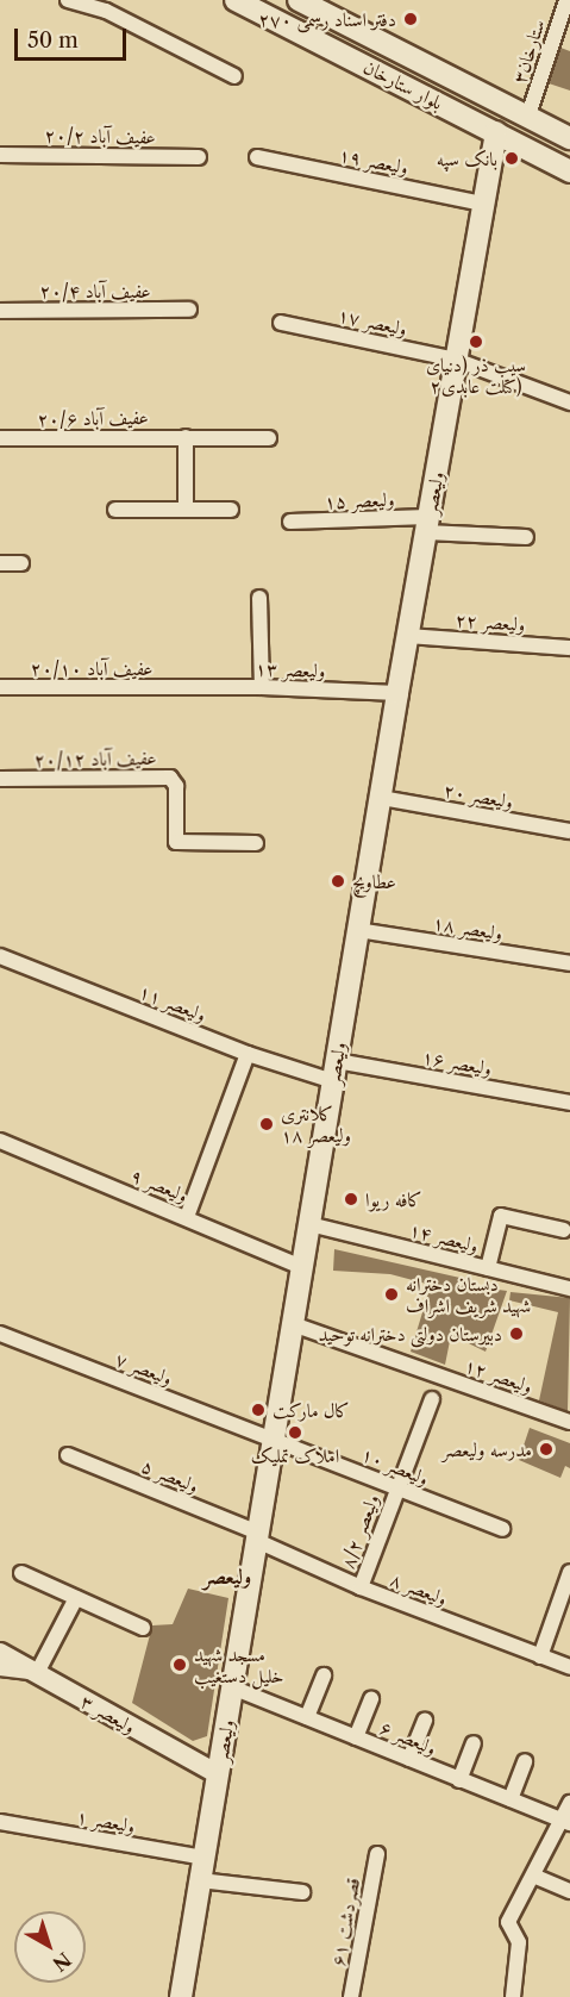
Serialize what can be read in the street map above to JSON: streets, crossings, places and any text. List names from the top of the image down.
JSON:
{
  "streets": {
    "main road": ["بلوار ستارخان", "ولیعصر"],
    "street": [
      "ستارخان۳",
      "عفیف آباد ۲۰/۲",
      "۱۹ ولیعصر",
      "عفیف آباد ۲۰/۴",
      "۱۷ ولیعصر",
      "عفیف آباد ۲۰/۶",
      "۱۵ ولیعصر",
      "۲۲ ولیعصر",
      "عفیف آباد ۲۰/۱۰",
      "۱۳ ولیعصر",
      "عفیف آباد ۲۰/۱۲",
      "۲۰ ولیعصر",
      "۱۸ ولیعصر",
      "۱۱ ولیعصر",
      "۱۶ ولیعصر",
      "۹ ولیعصر",
      "۱۴ ولیعصر",
      "۷ ولیعصر",
      "۱۲ ولیعصر",
      "۱۰ ولیعصر",
      "۵ ولیعصر",
      "۸/۲ ولیعصر",
      "۸ ولیعصر",
      "۳ ولیعصر",
      "۶ ولیعصر",
      "۱ ولیعصر",
      "۶۱ قصردشت"
    ]
  },
  "crossings": [
    ["ستارخان۳", "بلوار ستارخان"],
    ["بلوار ستارخان", "ولیعصر"],
    ["۱۹ ولیعصر", "ولیعصر"],
    ["۱۷ ولیعصر", "ولیعصر"],
    ["ولیعصر", "۱۵ ولیعصر"],
    ["ولیعصر", "۲۲ ولیعصر"],
    ["ولیعصر", "۱۳ ولیعصر"],
    ["ولیعصر", "۲۰ ولیعصر"],
    ["ولیعصر", "۱۸ ولیعصر"],
    ["ولیعصر", "۱۱ ولیعصر"],
    ["ولیعصر", "۱۶ ولیعصر"],
    ["ولیعصر", "۹ ولیعصر"],
    ["ولیعصر", "۱۴ ولیعصر"],
    ["ولیعصر", "۷ ولیعصر"],
    ["ولیعصر", "۱۲ ولیعصر"],
    ["ولیعصر", "۱۰ ولیعصر"],
    ["ولیعصر", "۵ ولیعصر"],
    ["ولیعصر", "۸ ولیعصر"],
    ["ولیعصر", "۳ ولیعصر"],
    ["ولیعصر", "۶ ولیعصر"],
    ["ولیعصر", "۱ ولیعصر"],
    ["عفیف آباد ۲۰/۱۰", "۱۳ ولیعصر"],
    ["۱۱ ولیعصر", "۱۶ ولیعصر"],
    ["۷ ولیعصر", "۱۰ ولیعصر"],
    ["۱۰ ولیعصر", "۸/۲ ولیعصر"],
    ["۵ ولیعصر", "۸ ولیعصر"],
    ["۸/۲ ولیعصر", "۸ ولیعصر"]
  ],
  "districts": ["ولیعصر"],
  "places": [
    "دفتر اسناد رسمی ۲۷۰",
    "بانک سپه",
    "سیب ذر (دنیای کتلت عابدی۲)",
    "عطاویچ",
    "کلانتری ۱۸ ولیعصر",
    "کافه ریوا",
    "دبستان دخترانه شهید شریف اشراف",
    "دبیرستان دولتی دخترانه توحید",
    "کال مارکت",
    "املاک تملیک",
    "مدرسه ولیعصر",
    "مسجد شهید خلیل دستغیب"
  ],
  "scale_bar": "50 m",
  "north": "bottom right"
}
